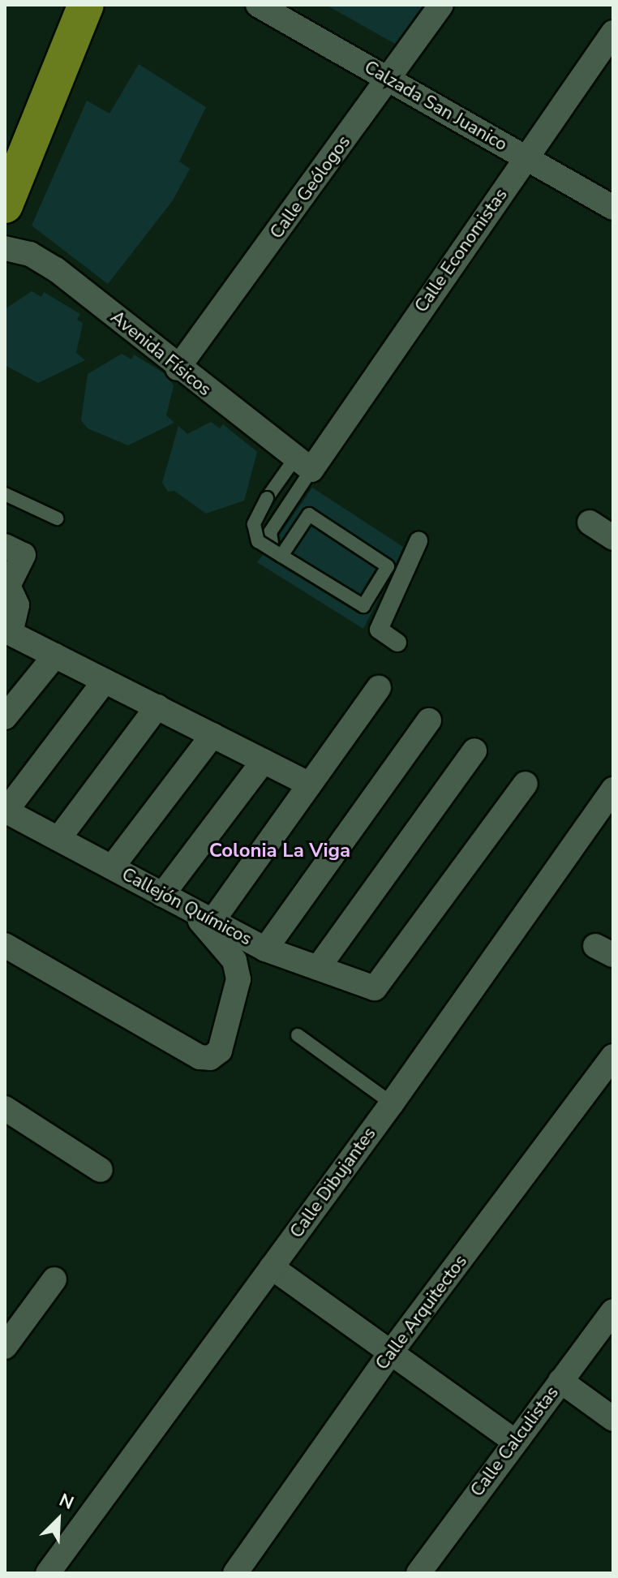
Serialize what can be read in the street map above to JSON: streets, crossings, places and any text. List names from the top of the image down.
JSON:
{
  "streets": {
    "street": [
      "Calzada San Juanico",
      "Calle Geólogos",
      "Calle Economistas",
      "Avenida Físicos",
      "Callejón Químicos",
      "Calle Dibujantes",
      "Calle Arquitectos",
      "Calle Calculistas"
    ]
  },
  "crossings": [
    ["Calzada San Juanico", "Calle Geólogos"],
    ["Calzada San Juanico", "Calle Economistas"],
    ["Calle Geólogos", "Avenida Físicos"],
    ["Calle Economistas", "Avenida Físicos"]
  ],
  "districts": ["Colonia La Viga"],
  "north": "top right"
}
